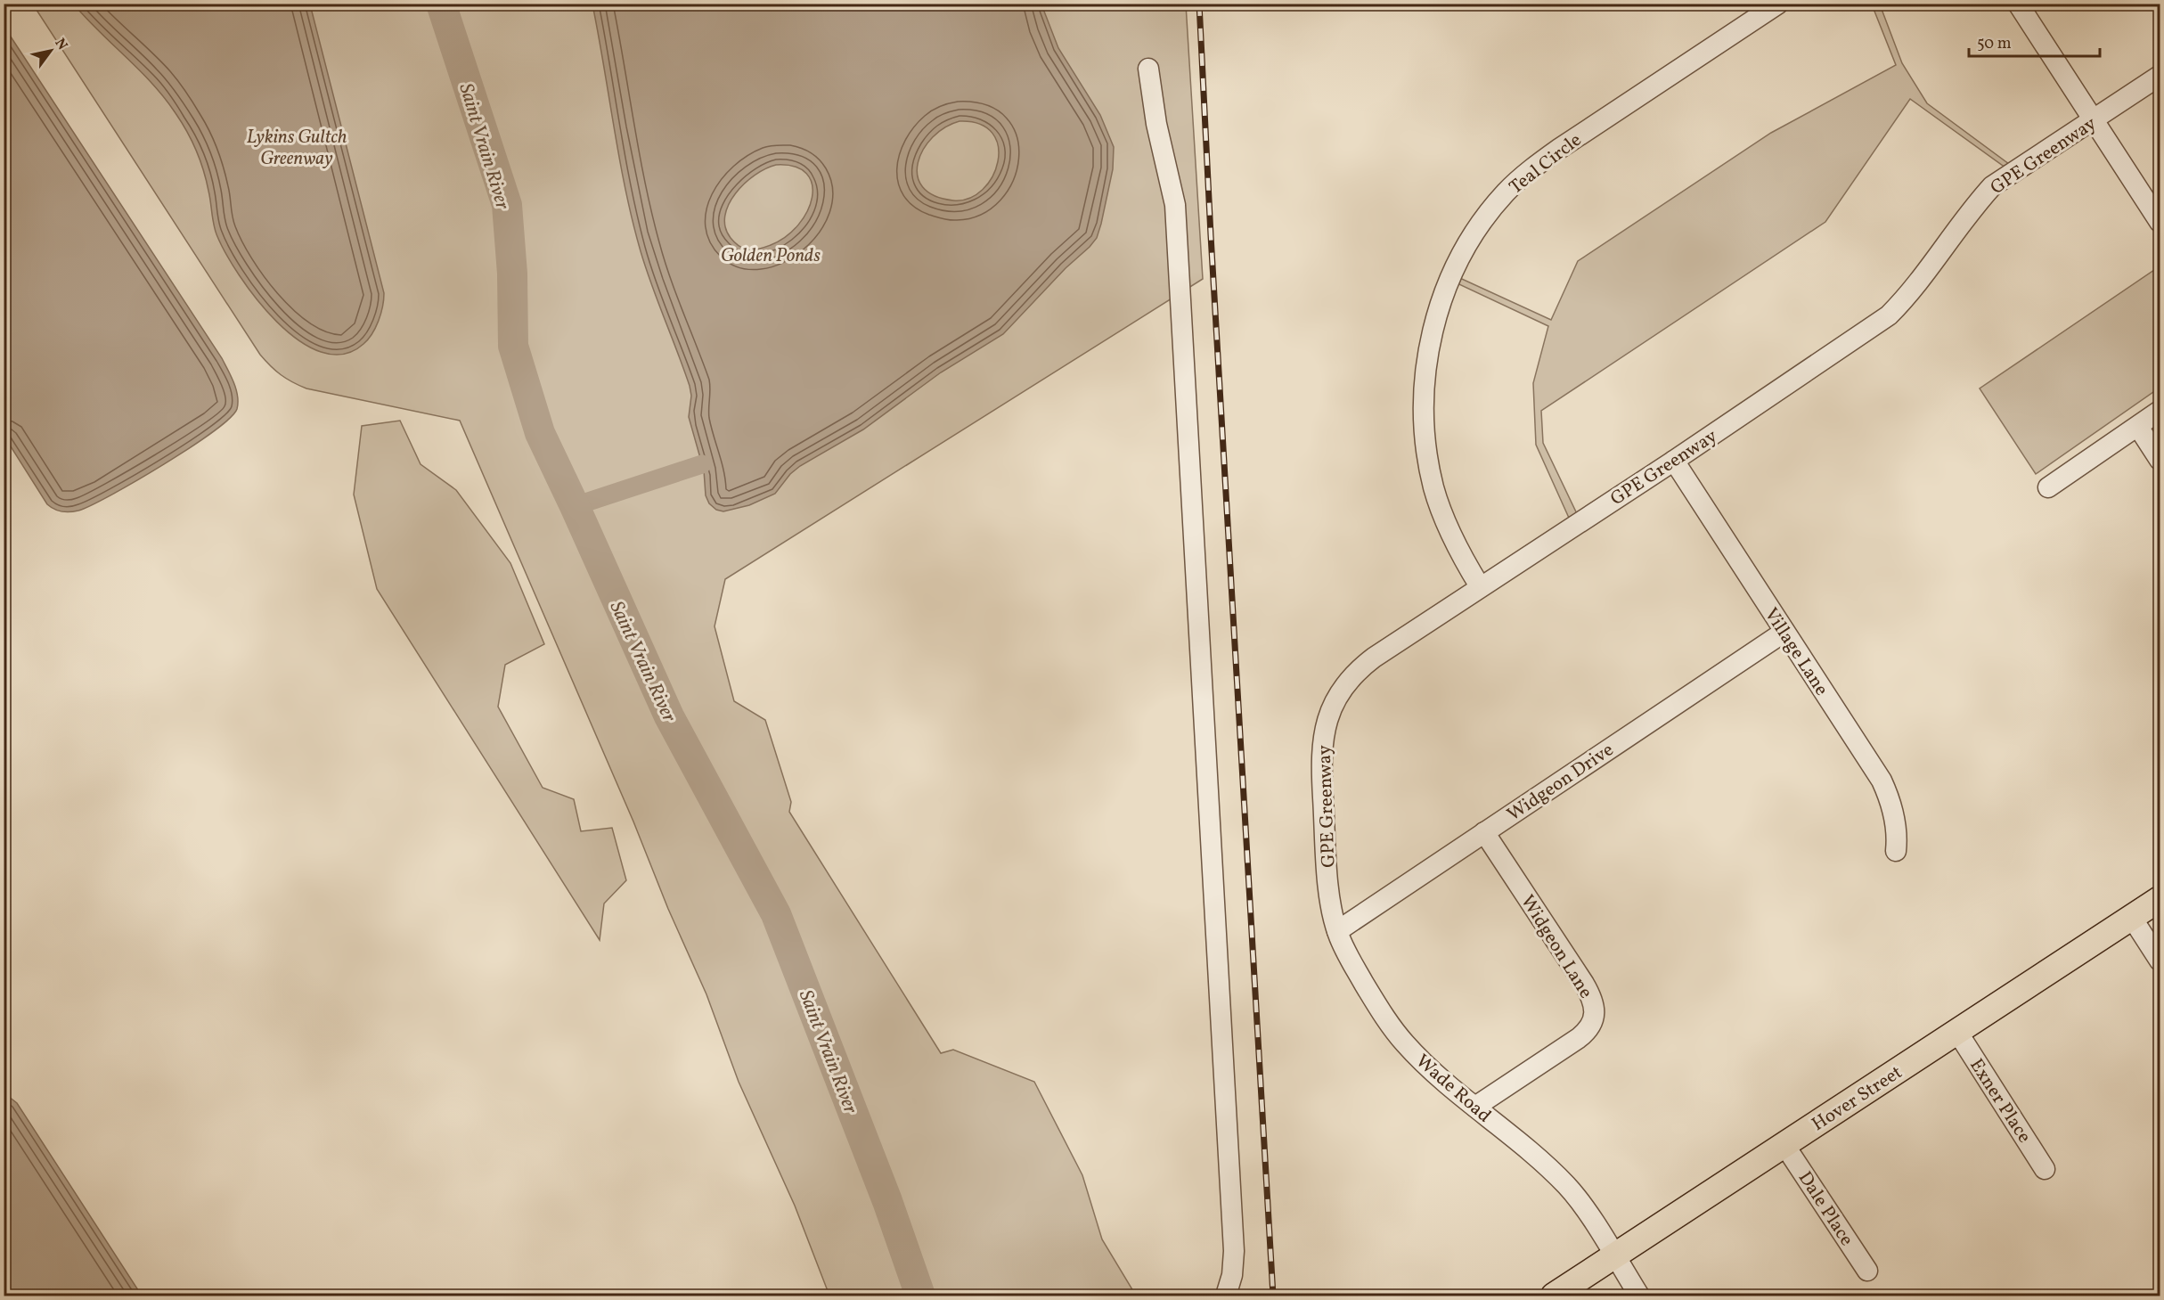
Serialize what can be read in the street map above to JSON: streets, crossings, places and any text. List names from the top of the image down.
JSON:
{
  "streets": {
    "main road": ["Hover Street"],
    "street": [
      "GPE Greenway",
      "Teal Circle",
      "Village Lane",
      "Widgeon Drive",
      "Widgeon Lane",
      "Wade Road",
      "Exner Place",
      "Dale Place"
    ]
  },
  "crossings": [
    ["GPE Greenway", "Teal Circle"],
    ["GPE Greenway", "Village Lane"],
    ["GPE Greenway", "Widgeon Drive"],
    ["GPE Greenway", "Wade Road"],
    ["Village Lane", "Widgeon Drive"],
    ["Widgeon Drive", "Widgeon Lane"],
    ["Widgeon Drive", "Wade Road"],
    ["Widgeon Lane", "Wade Road"],
    ["Wade Road", "Hover Street"],
    ["Hover Street", "Exner Place"],
    ["Hover Street", "Dale Place"]
  ],
  "water": ["Saint Vrain River"],
  "parks": ["Lykins Gultch Greenway", "Golden Ponds"],
  "scale_bar": "50 m",
  "north": "top right"
}
